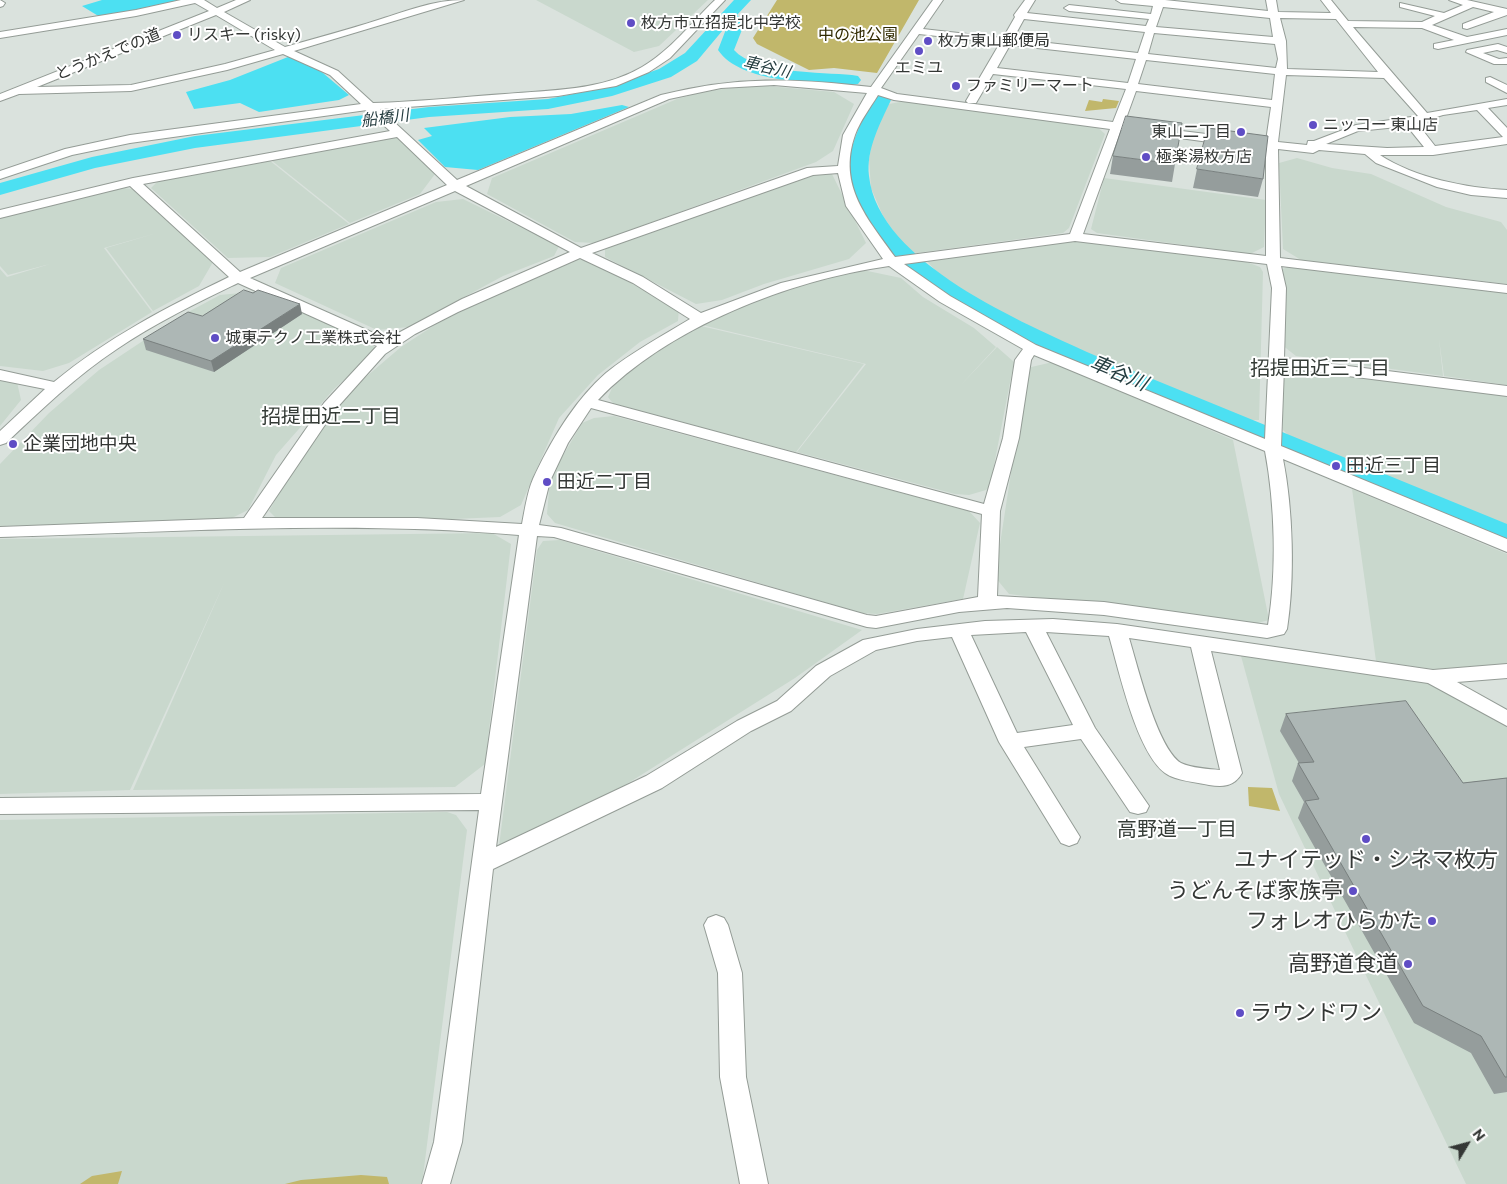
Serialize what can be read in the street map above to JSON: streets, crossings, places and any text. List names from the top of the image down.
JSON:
{
  "streets": {
    "street": ["とうかえでの道"]
  },
  "districts": ["招提田近三丁目", "招提田近二丁目", "高野道一丁目"],
  "water": ["車谷川", "船橋川"],
  "parks": ["中の池公園"],
  "places": [
    "枚方市立招提北中学校",
    "リスキー (risky)",
    "枚方東山郵便局",
    "エミユ",
    "ファミリーマート",
    "ニッコー 東山店",
    "東山二丁目",
    "極楽湯枚方店",
    "城東テクノ工業株式会社",
    "企業団地中央",
    "田近三丁目",
    "田近二丁目",
    "ユナイテッド・シネマ枚方",
    "うどんそば家族亭",
    "フォレオひらかた",
    "高野道食道",
    "ラウンドワン"
  ],
  "north": "top right"
}
